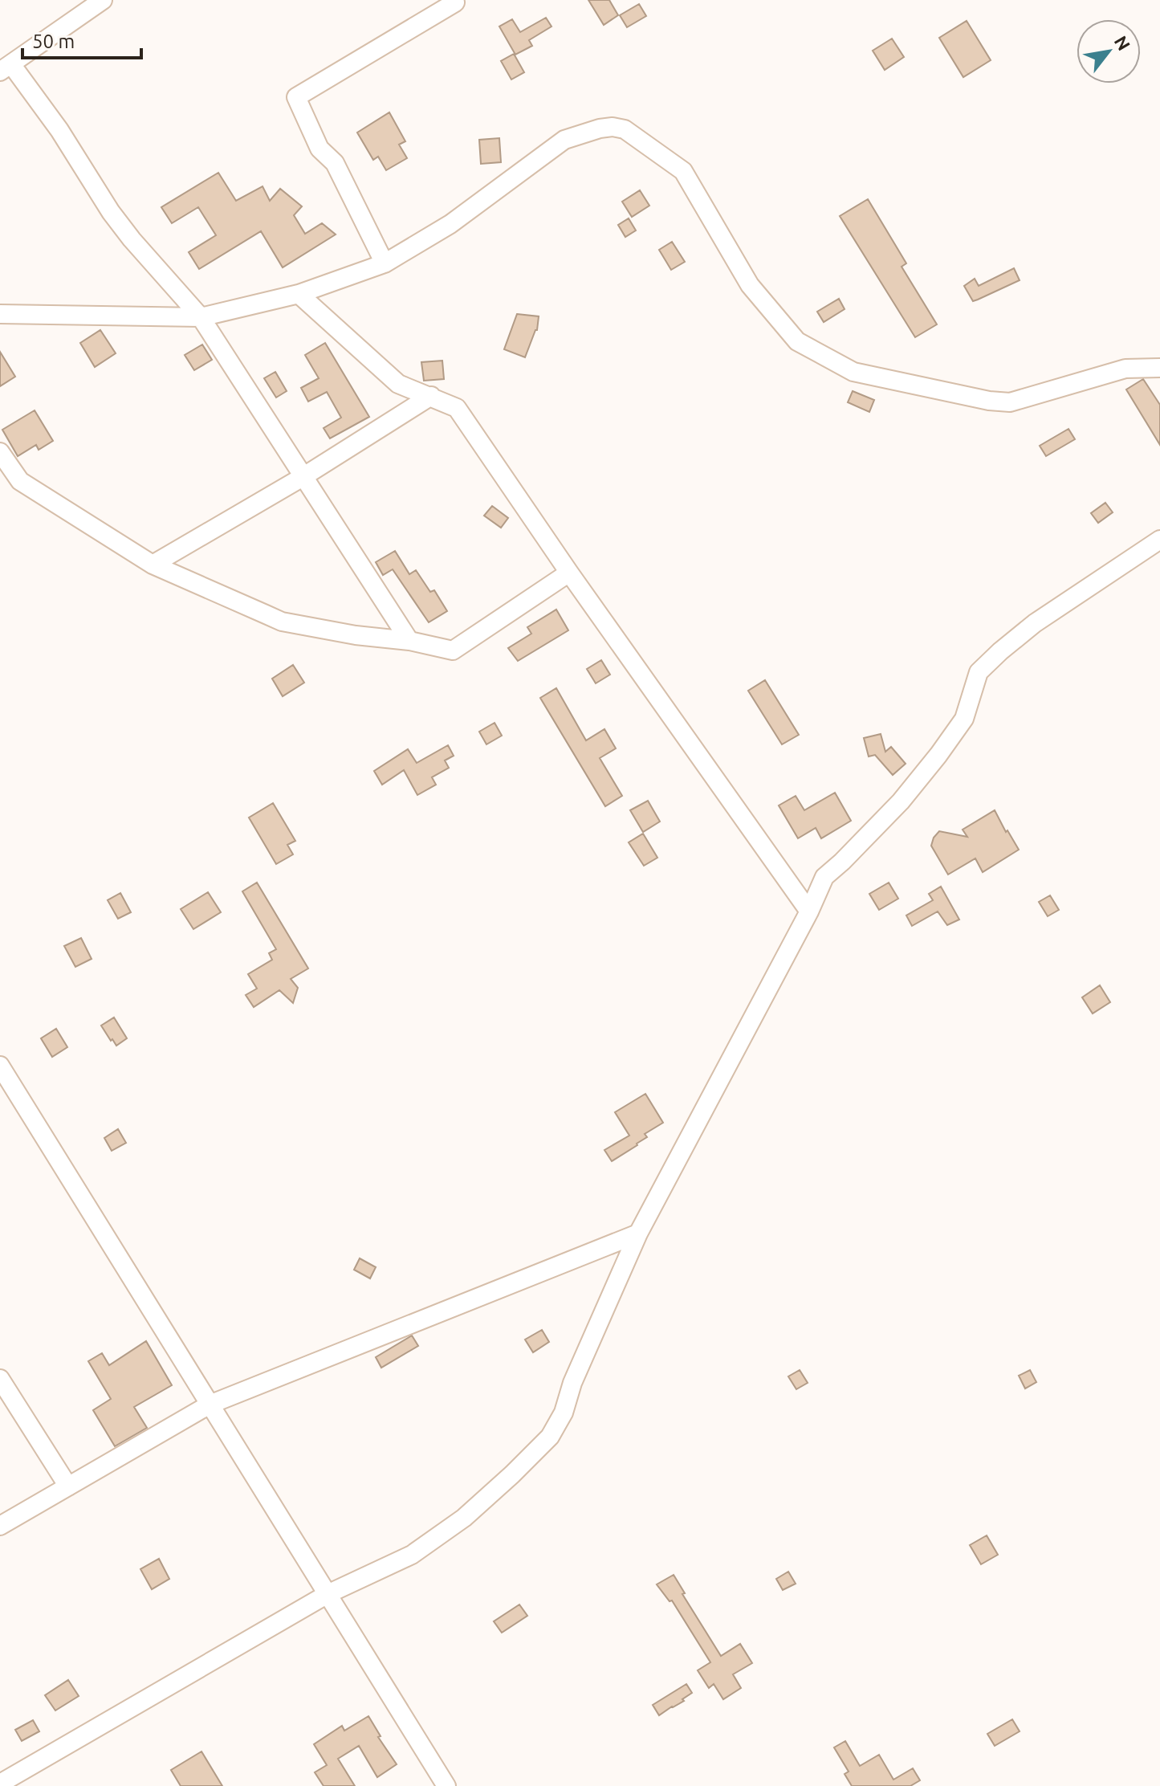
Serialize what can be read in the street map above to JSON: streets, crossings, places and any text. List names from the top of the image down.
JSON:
{
  "scale_bar": "50 m",
  "north": "top right"
}
